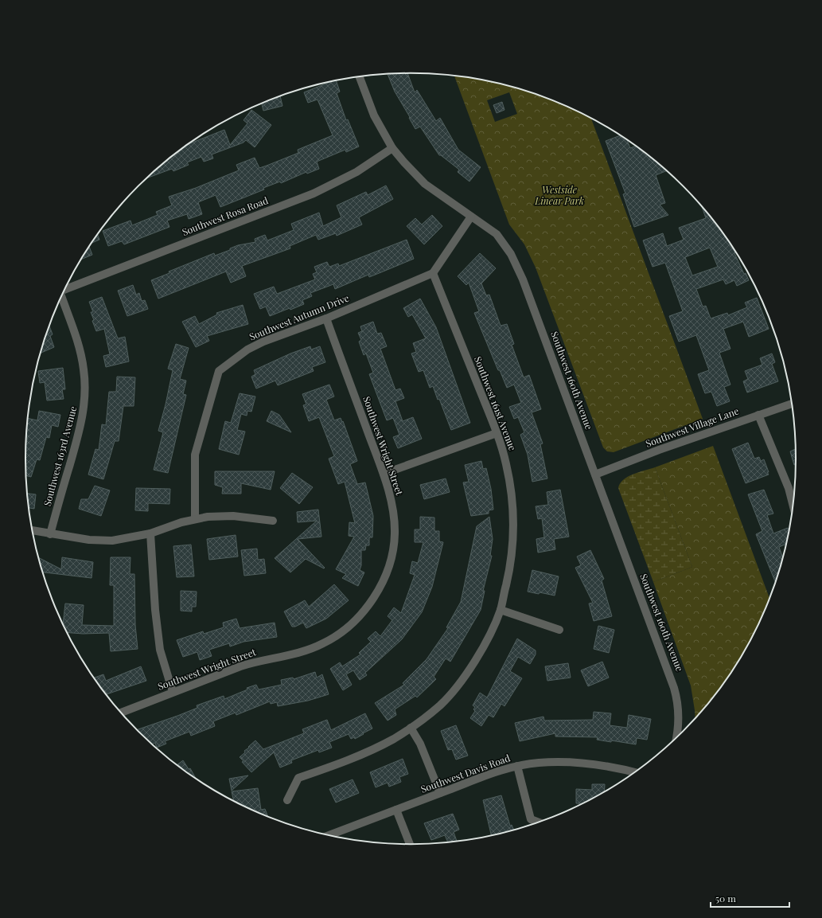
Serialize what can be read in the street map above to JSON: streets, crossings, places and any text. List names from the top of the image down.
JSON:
{
  "streets": {
    "street": [
      "Southwest Rosa Road",
      "Southwest Autumn Drive",
      "Southwest 160th Avenue",
      "Southwest 161st Avenue",
      "Southwest Village Lane",
      "Southwest Wright Street",
      "Southwest 163rd Avenue",
      "Southwest Davis Road"
    ]
  },
  "crossings": [
    ["Southwest Rosa Road", "Southwest 160th Avenue"],
    ["Southwest Autumn Drive", "Southwest 161st Avenue"],
    ["Southwest Autumn Drive", "Southwest Wright Street"],
    ["Southwest 160th Avenue", "Southwest Village Lane"]
  ],
  "parks": ["Westside Linear Park"],
  "scale_bar": "50 m"
}
